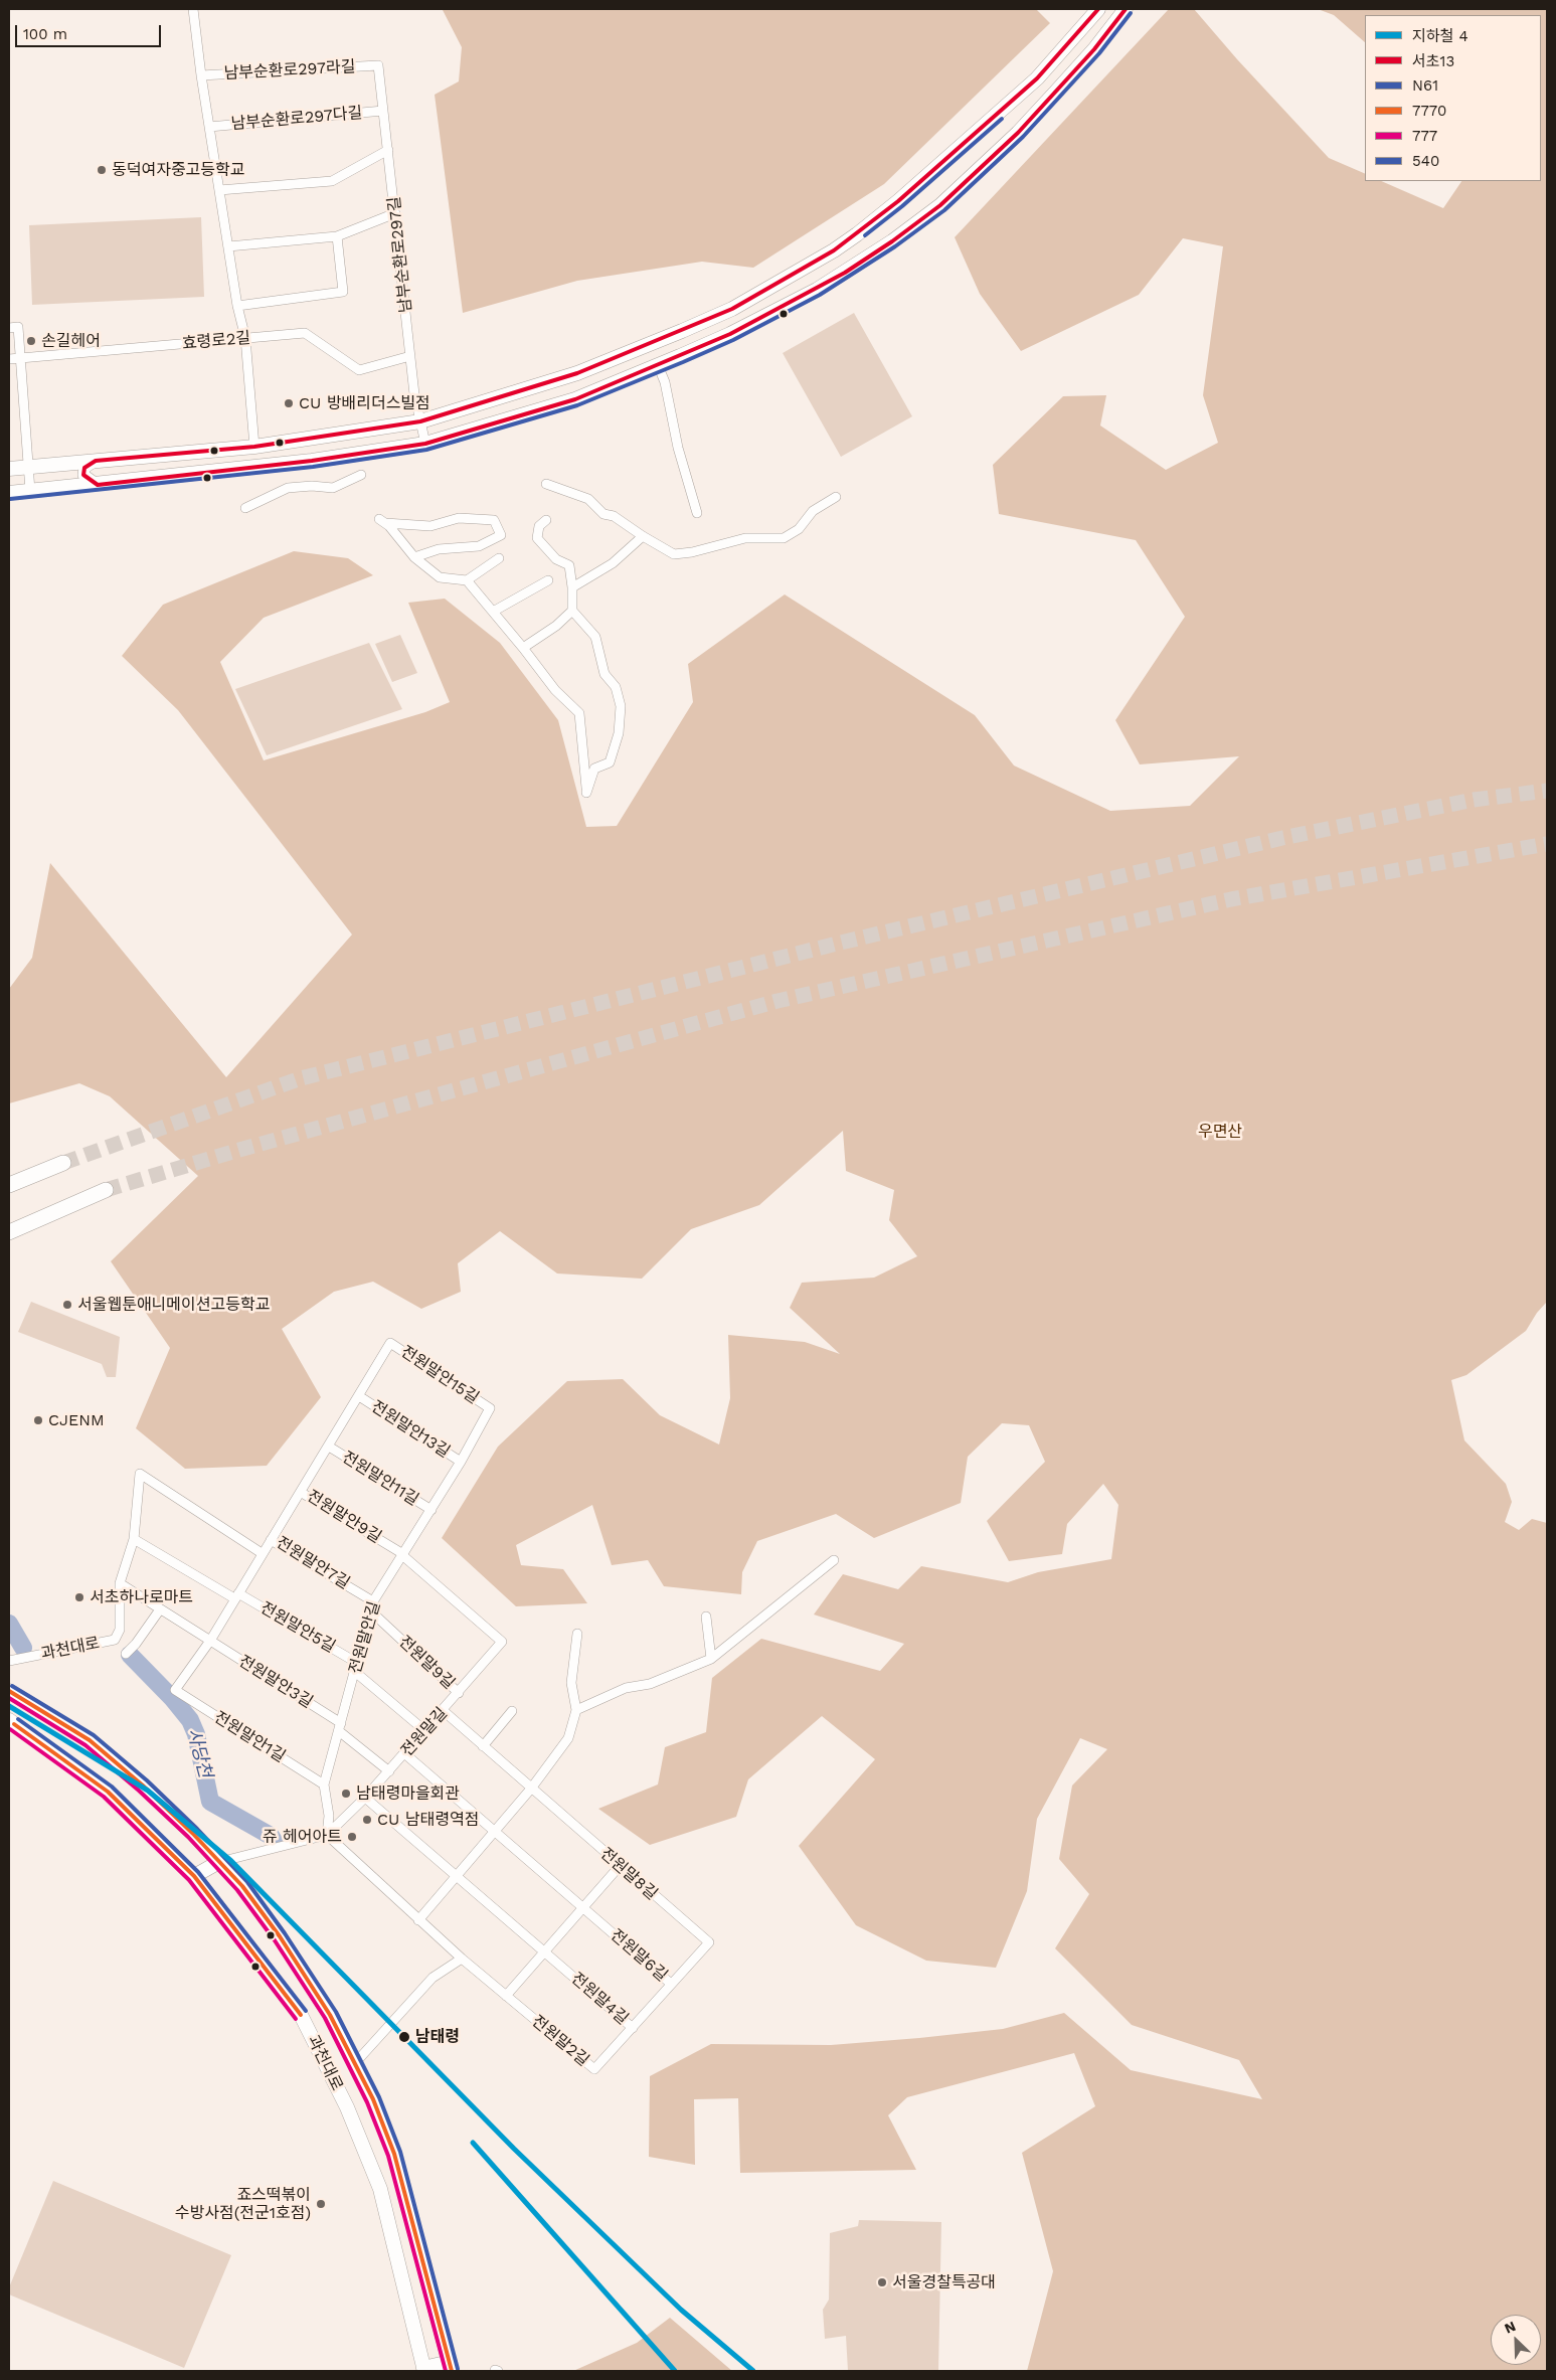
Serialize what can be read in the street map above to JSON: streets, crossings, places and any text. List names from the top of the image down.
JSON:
{
  "streets": {
    "main road": ["과천대로"],
    "street": [
      "남부순환로297라길",
      "남부순환로297다길",
      "남부순환로297길",
      "효령로2길",
      "전원말안15길",
      "전원말안13길",
      "전원말안11길",
      "전원말안9길",
      "전원말안7길",
      "전원말안5길",
      "전원말안길",
      "전원말9길",
      "전원말안3길",
      "전원말길",
      "전원말안1길",
      "전원말8길",
      "전원말6길",
      "전원말4길",
      "전원말2길"
    ]
  },
  "crossings": [
    ["남부순환로297라길", "남부순환로297길"],
    ["남부순환로297다길", "남부순환로297길"],
    ["남부순환로297길", "효령로2길"],
    ["전원말안15길", "전원말안13길"],
    ["전원말안15길", "전원말안11길"],
    ["전원말안15길", "전원말안길"],
    ["전원말안13길", "전원말안11길"],
    ["전원말안13길", "전원말안길"],
    ["전원말안11길", "전원말안9길"],
    ["전원말안11길", "전원말안길"],
    ["전원말안9길", "전원말안7길"],
    ["전원말안9길", "전원말안길"],
    ["전원말안9길", "전원말길"],
    ["전원말안7길", "전원말안길"],
    ["전원말안7길", "과천대로"],
    ["전원말안5길", "전원말안길"],
    ["전원말안5길", "과천대로"],
    ["전원말안5길", "전원말길"],
    ["전원말안길", "전원말9길"],
    ["전원말안길", "전원말안3길"],
    ["전원말안길", "전원말길"],
    ["전원말안길", "전원말안1길"],
    ["전원말안길", "전원말2길"],
    ["과천대로", "전원말안3길"],
    ["과천대로", "전원말2길"],
    ["전원말9길", "전원말길"],
    ["전원말안3길", "전원말길"],
    ["전원말안3길", "전원말안1길"],
    ["전원말길", "전원말8길"],
    ["전원말길", "전원말6길"],
    ["전원말길", "전원말4길"],
    ["전원말길", "전원말2길"],
    ["전원말8길", "전원말6길"],
    ["전원말6길", "전원말4길"],
    ["전원말4길", "전원말2길"]
  ],
  "water": ["사당천"],
  "parks": ["우면산"],
  "places": [
    "동덕여자중고등학교",
    "손길헤어",
    "CU 방배리더스빌점",
    "서울웹툰애니메이션고등학교",
    "CJENM",
    "서초하나로마트",
    "남태령마을회관",
    "CU 남태령역점",
    "쥬 헤어아트",
    "남태령",
    "죠스떡볶이 수방사점(전군1호점)",
    "서울경찰특공대"
  ],
  "lines": [
    "transit line 서초13",
    "transit line N61",
    "transit line 540",
    "transit line 7770",
    "transit line 777",
    "metro line 4"
  ],
  "legend": [
    "지하철 4",
    "서초13",
    "N61",
    "7770",
    "777",
    "540"
  ],
  "scale_bar": "100 m",
  "north": "top left"
}
